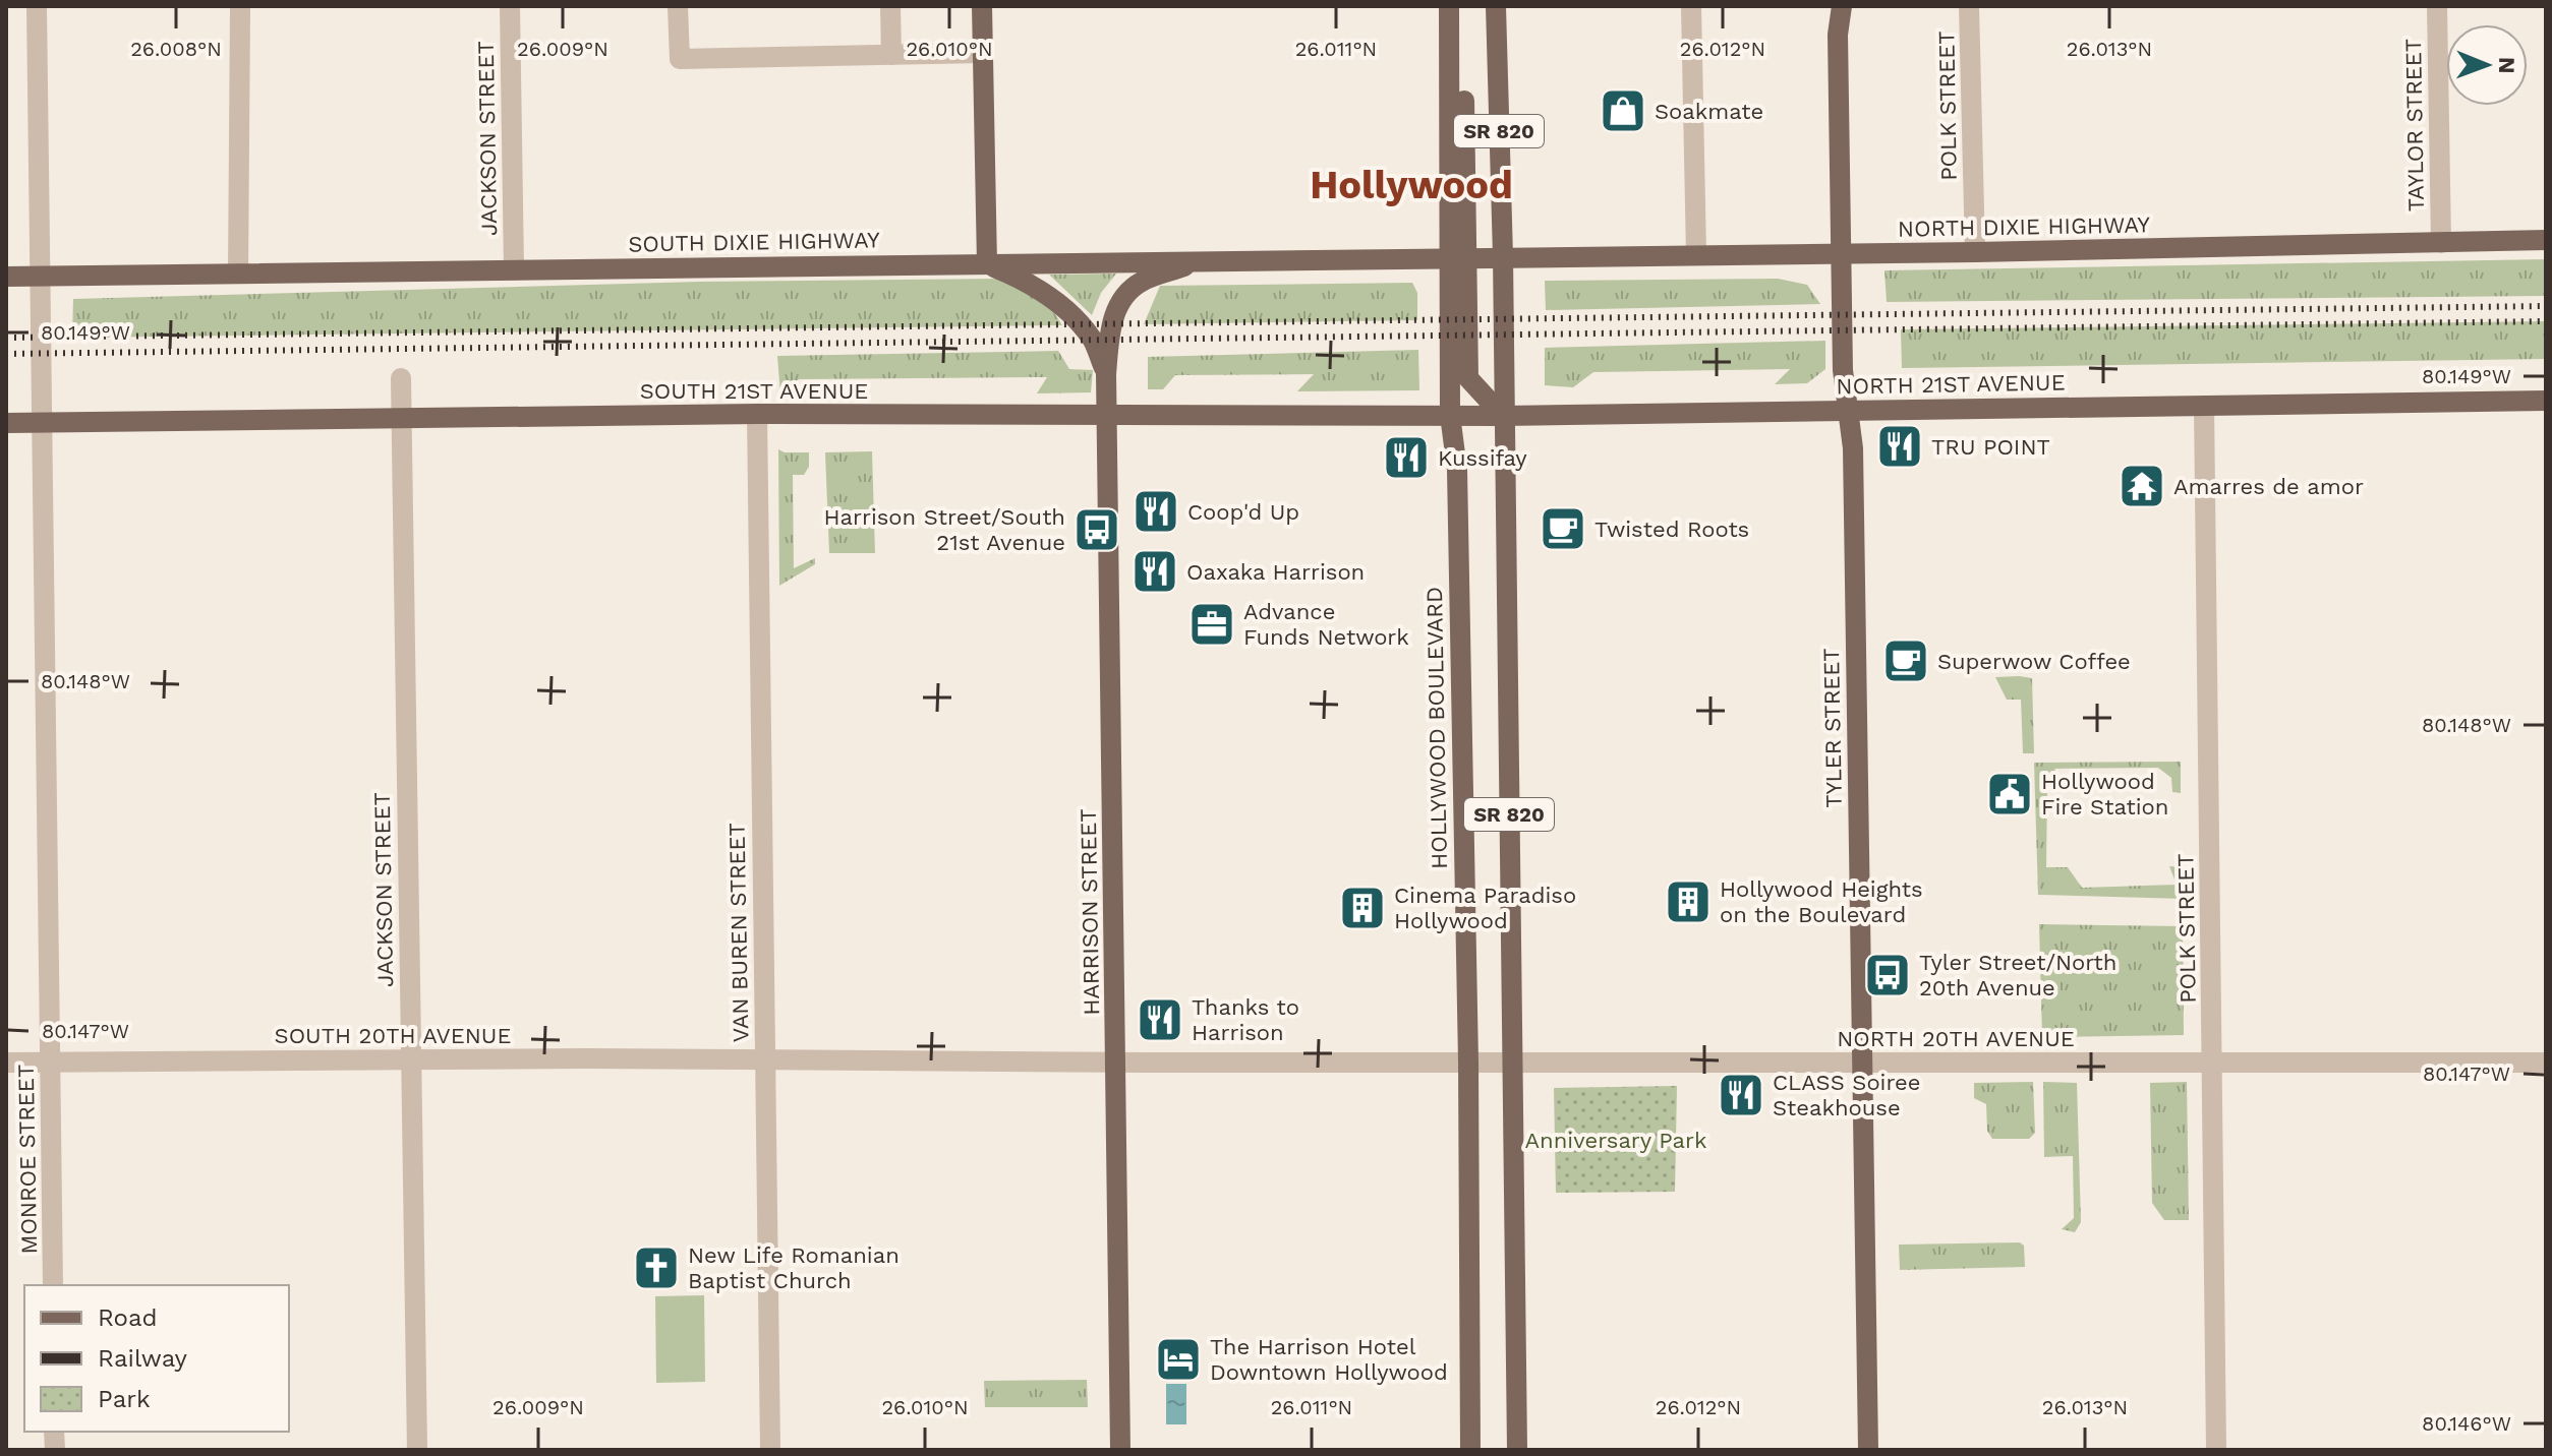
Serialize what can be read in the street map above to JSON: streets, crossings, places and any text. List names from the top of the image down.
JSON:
{
  "streets": {
    "main road": [
      "SR 820",
      "NORTH DIXIE HIGHWAY",
      "SOUTH DIXIE HIGHWAY",
      "NORTH 21ST AVENUE",
      "SOUTH 21ST AVENUE",
      "HOLLYWOOD BOULEVARD",
      "TYLER STREET",
      "HARRISON STREET"
    ],
    "street": [
      "POLK STREET",
      "TAYLOR STREET",
      "JACKSON STREET",
      "VAN BUREN STREET",
      "SOUTH 20TH AVENUE",
      "NORTH 20TH AVENUE",
      "MONROE STREET"
    ]
  },
  "crossings": [
    ["POLK STREET", "NORTH DIXIE HIGHWAY"],
    ["POLK STREET", "NORTH 21ST AVENUE"],
    ["POLK STREET", "NORTH 20TH AVENUE"],
    ["TAYLOR STREET", "NORTH DIXIE HIGHWAY"],
    ["SR 820", "NORTH DIXIE HIGHWAY"],
    ["SR 820", "SOUTH DIXIE HIGHWAY"],
    ["SR 820", "NORTH 21ST AVENUE"],
    ["SR 820", "SOUTH 21ST AVENUE"],
    ["SR 820", "SOUTH 20TH AVENUE"],
    ["SR 820", "NORTH 20TH AVENUE"],
    ["JACKSON STREET", "SOUTH DIXIE HIGHWAY"],
    ["JACKSON STREET", "SOUTH 21ST AVENUE"],
    ["JACKSON STREET", "SOUTH 20TH AVENUE"],
    ["NORTH DIXIE HIGHWAY", "SOUTH DIXIE HIGHWAY"],
    ["NORTH DIXIE HIGHWAY", "TYLER STREET"],
    ["SOUTH DIXIE HIGHWAY", "HOLLYWOOD BOULEVARD"],
    ["SOUTH DIXIE HIGHWAY", "HARRISON STREET"],
    ["SOUTH DIXIE HIGHWAY", "MONROE STREET"],
    ["NORTH 21ST AVENUE", "SOUTH 21ST AVENUE"],
    ["NORTH 21ST AVENUE", "TYLER STREET"],
    ["SOUTH 21ST AVENUE", "HOLLYWOOD BOULEVARD"],
    ["SOUTH 21ST AVENUE", "HARRISON STREET"],
    ["SOUTH 21ST AVENUE", "VAN BUREN STREET"],
    ["SOUTH 21ST AVENUE", "MONROE STREET"],
    ["HOLLYWOOD BOULEVARD", "SOUTH 20TH AVENUE"],
    ["TYLER STREET", "NORTH 20TH AVENUE"],
    ["HARRISON STREET", "SOUTH 20TH AVENUE"],
    ["VAN BUREN STREET", "SOUTH 20TH AVENUE"],
    ["SOUTH 20TH AVENUE", "NORTH 20TH AVENUE"],
    ["SOUTH 20TH AVENUE", "MONROE STREET"]
  ],
  "districts": ["Hollywood"],
  "parks": ["Anniversary Park"],
  "places": {
    "shop": ["Soakmate"],
    "restaurant": [
      "TRU POINT",
      "Kussifay",
      "Coop'd Up",
      "Oaxaka Harrison",
      "Thanks to Harrison",
      "CLASS Soiree Steakhouse"
    ],
    "temple": ["Amarres de amor"],
    "cafe": ["Twisted Roots", "Superwow Coffee"],
    "bus stop": ["Harrison Street/South 21st Avenue", "Tyler Street/North 20th Avenue"],
    "office": ["Advance Funds Network"],
    "public building": ["Hollywood Fire Station"],
    "building": ["Hollywood Heights on the Boulevard", "Cinema Paradiso Hollywood"],
    "church": ["New Life Romanian Baptist Church"],
    "hotel": ["The Harrison Hotel Downtown Hollywood"]
  },
  "legend": ["Road", "Railway", "Park"],
  "north": "right",
  "coordinates": [
    "26.008°N",
    "26.009°N",
    "26.010°N",
    "26.011°N",
    "26.012°N",
    "26.013°N",
    "80.149°W",
    "80.148°W",
    "80.147°W",
    "80.146°W"
  ]
}
